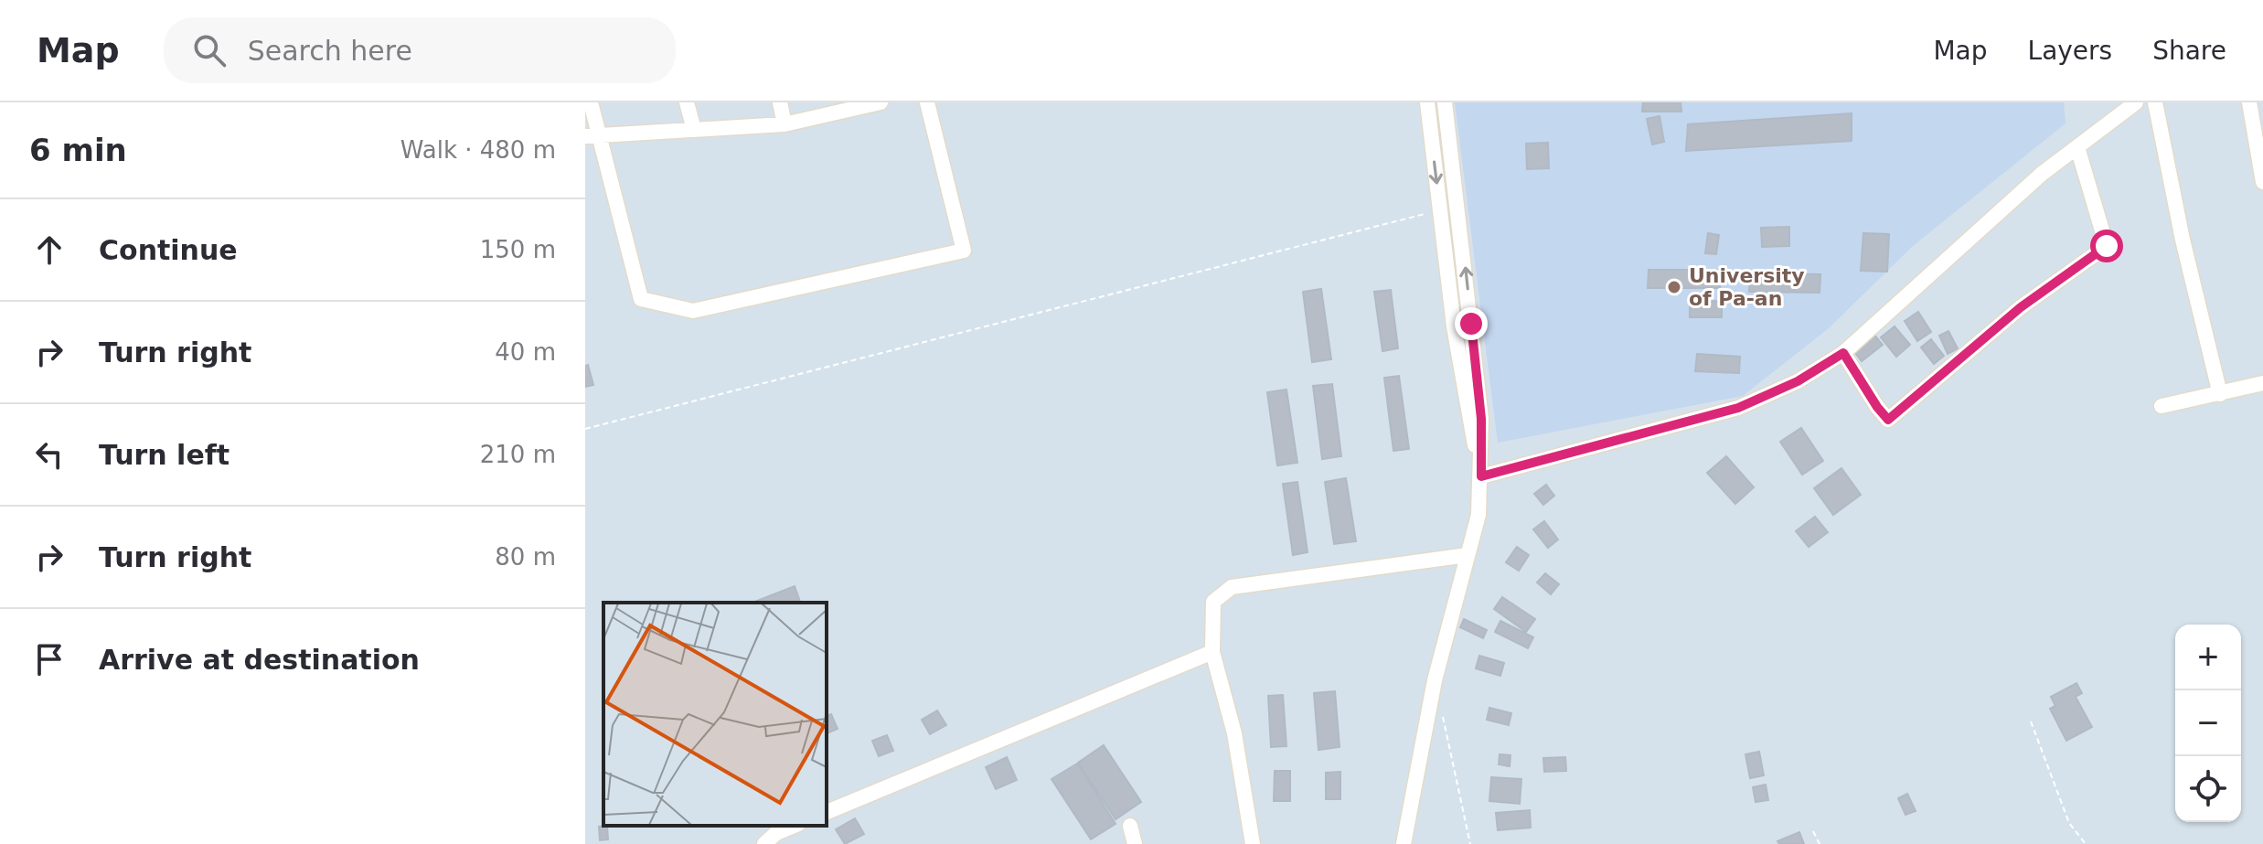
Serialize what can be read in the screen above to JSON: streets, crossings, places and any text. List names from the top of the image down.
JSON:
{
  "places": ["University of Pa-an"],
  "page": {
    "header": "Map",
    "search": "Search here",
    "nav": ["Map", "Layers", "Share"],
    "heading": ["6 min", "Walk · 480 m"],
    "list": [
      ["Continue", "150 m"],
      ["Turn right", "40 m"],
      ["Turn left", "210 m"],
      ["Turn right", "80 m"],
      "Arrive at destination"
    ],
    "map_buttons": ["+", "−"]
  }
}
